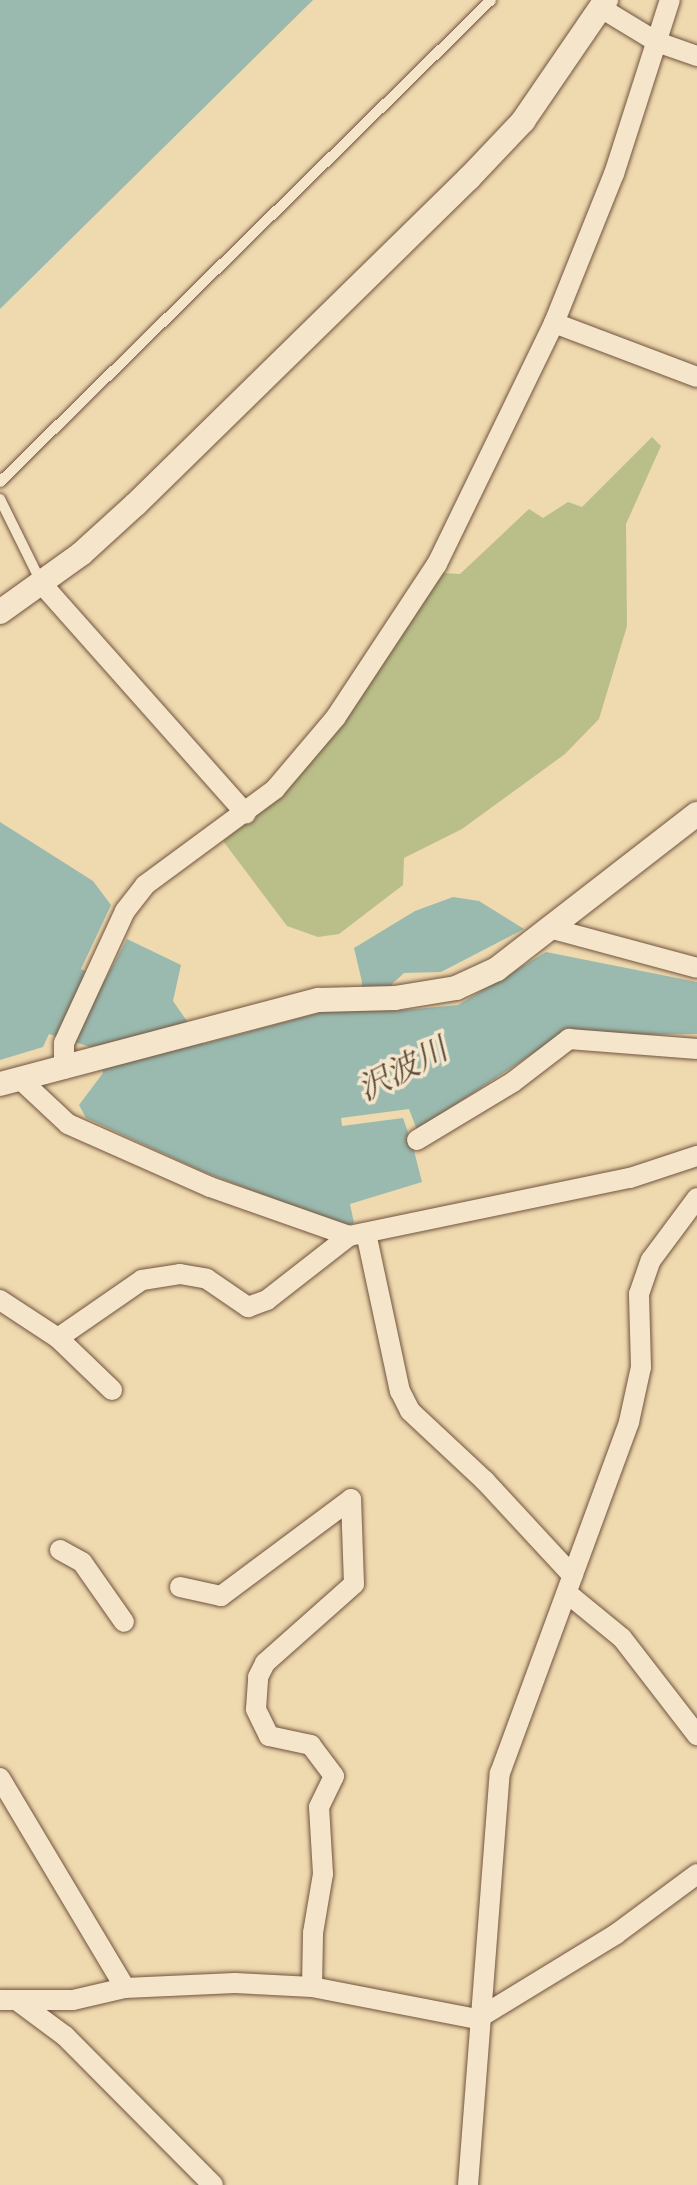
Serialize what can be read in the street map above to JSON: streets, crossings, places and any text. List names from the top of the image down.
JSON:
{
  "water": ["沢波川"]
}
